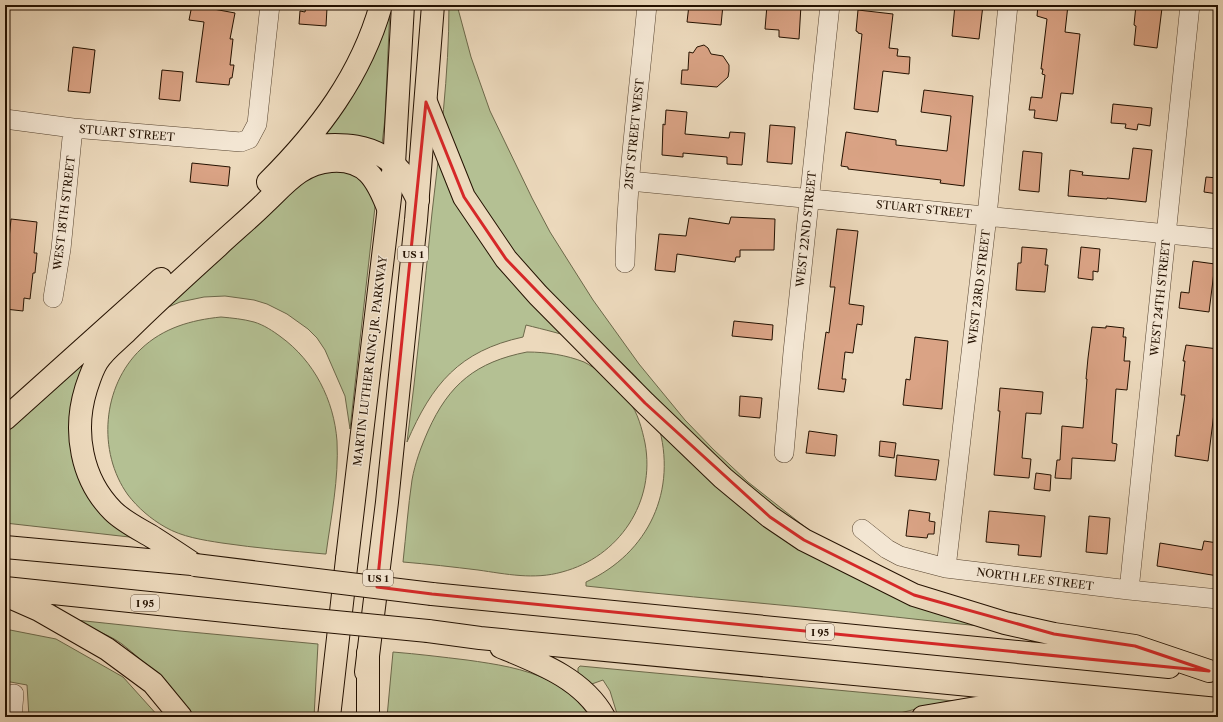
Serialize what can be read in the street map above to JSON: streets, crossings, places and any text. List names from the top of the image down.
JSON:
{
  "streets": {
    "highway": ["US 1", "MARTIN LUTHER KING JR. PARKWAY", "I 95"],
    "street": [
      "STUART STREET",
      "21ST STREET WEST",
      "WEST 18TH STREET",
      "WEST 22ND STREET",
      "WEST 23RD STREET",
      "WEST 24TH STREET",
      "NORTH LEE STREET"
    ]
  },
  "crossings": [
    ["STUART STREET", "21ST STREET WEST"],
    ["STUART STREET", "WEST 18TH STREET"],
    ["STUART STREET", "WEST 22ND STREET"],
    ["STUART STREET", "WEST 23RD STREET"],
    ["STUART STREET", "WEST 24TH STREET"],
    ["WEST 23RD STREET", "NORTH LEE STREET"],
    ["WEST 24TH STREET", "NORTH LEE STREET"]
  ]
}
